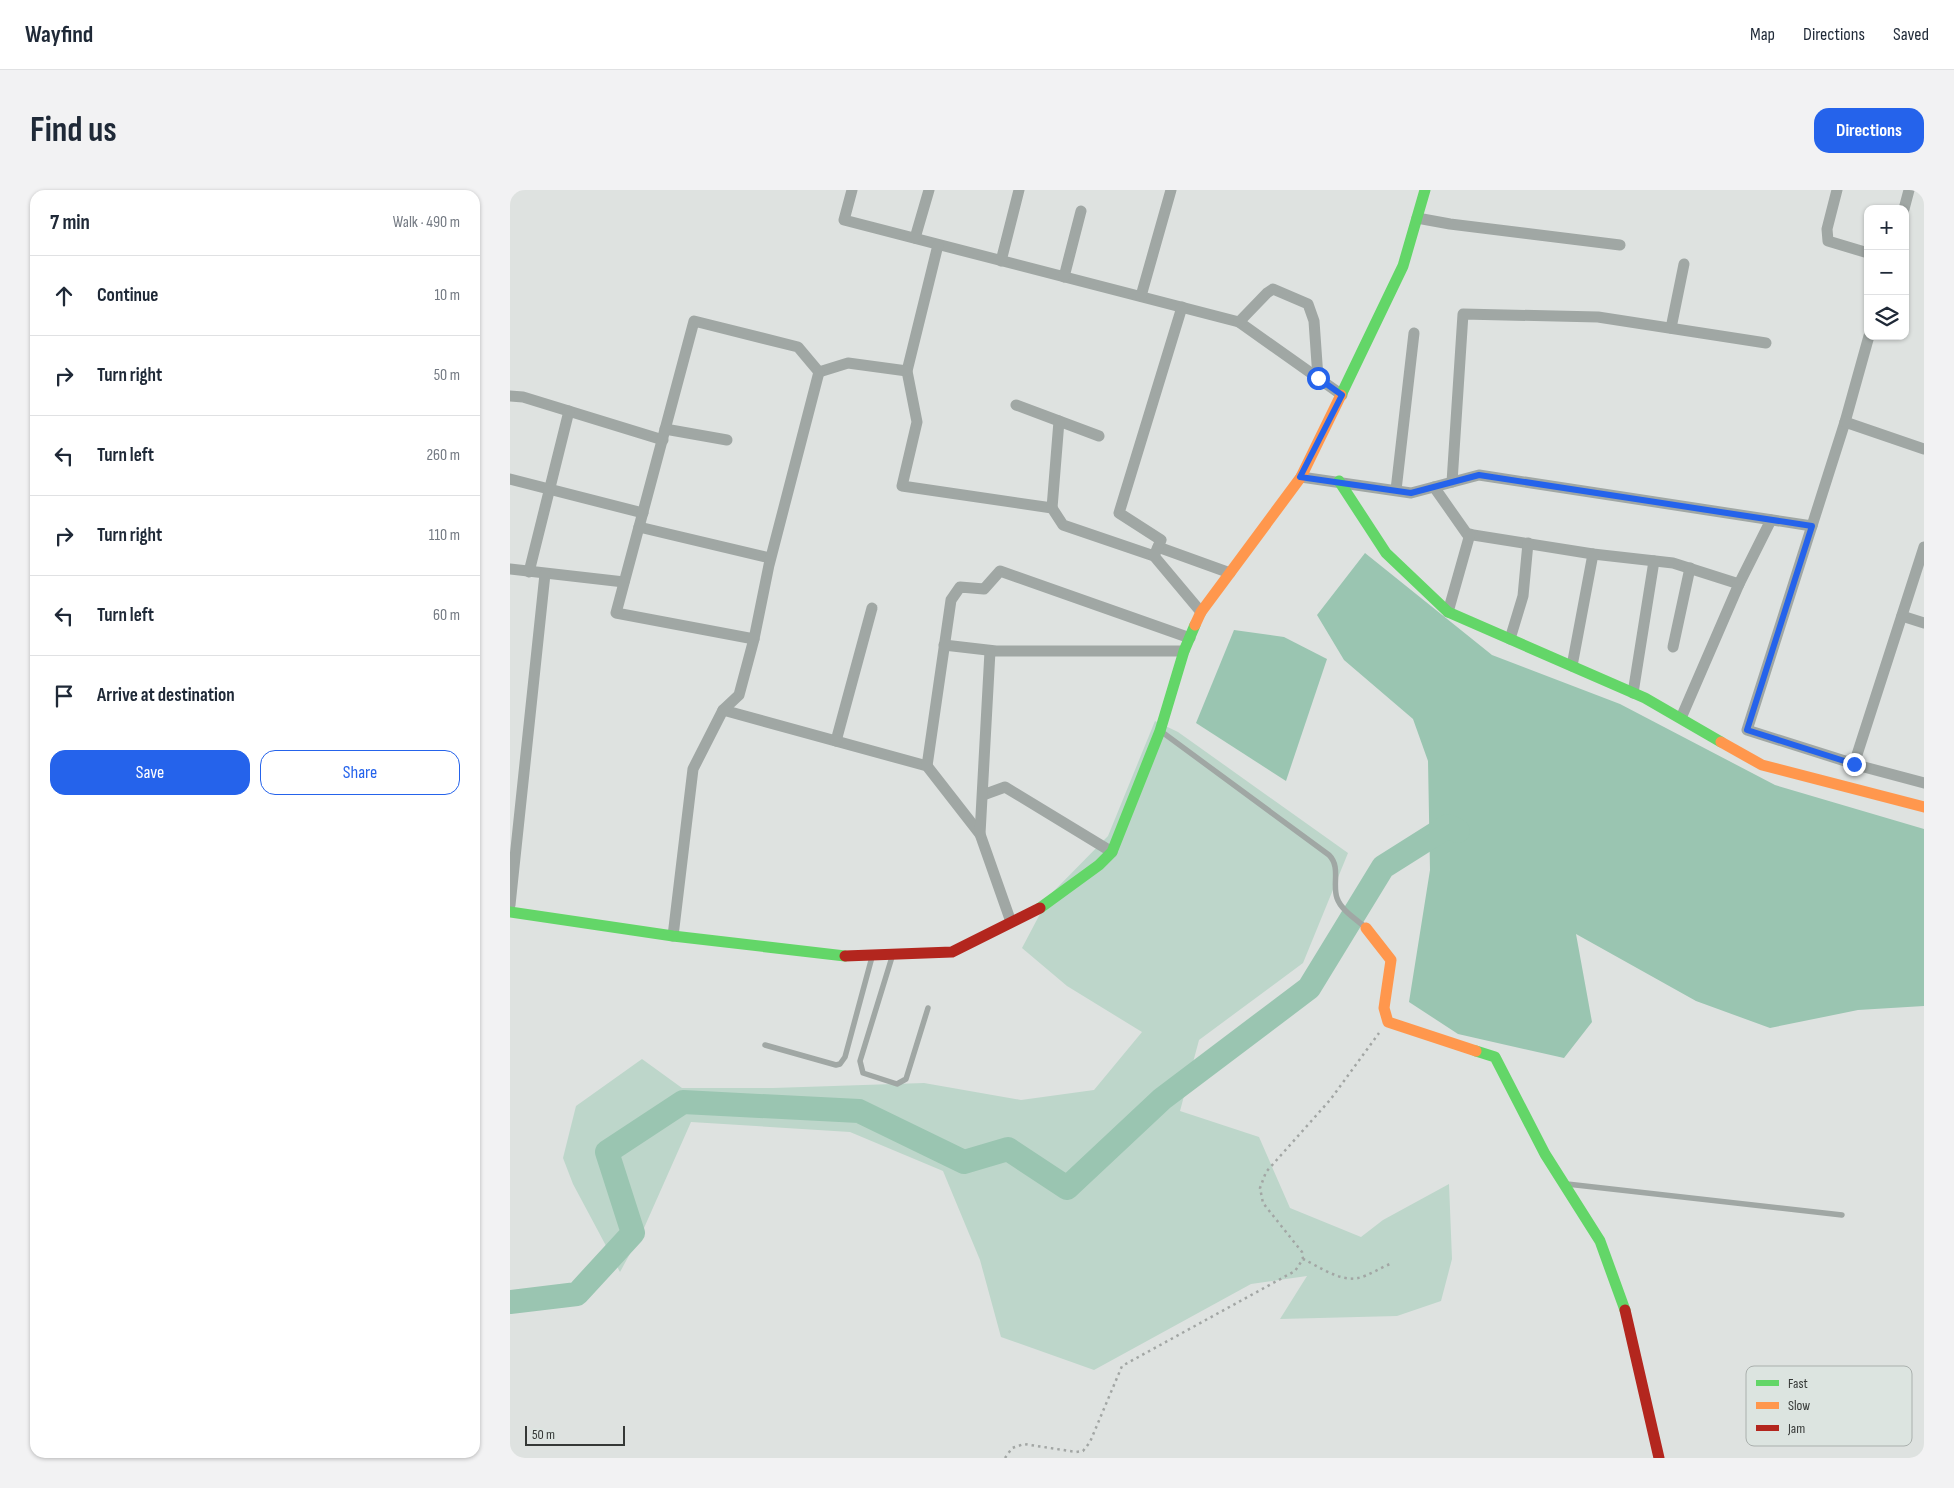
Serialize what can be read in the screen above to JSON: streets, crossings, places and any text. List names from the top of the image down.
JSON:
{
  "legend": ["Fast", "Slow", "Jam"],
  "scale_bar": "50 m",
  "page": {
    "header": "Wayfind",
    "nav": ["Map", "Directions", "Saved"],
    "buttons": [
      "Directions",
      ["Save", "Share"]
    ],
    "title": "Find us",
    "heading": ["7 min", "Walk · 490 m"],
    "map_buttons": ["+", "−"],
    "list": [
      ["Continue", "10 m"],
      ["Turn right", "50 m"],
      ["Turn left", "260 m"],
      ["Turn right", "110 m"],
      ["Turn left", "60 m"],
      "Arrive at destination"
    ],
    "scale": "50 m"
  }
}
